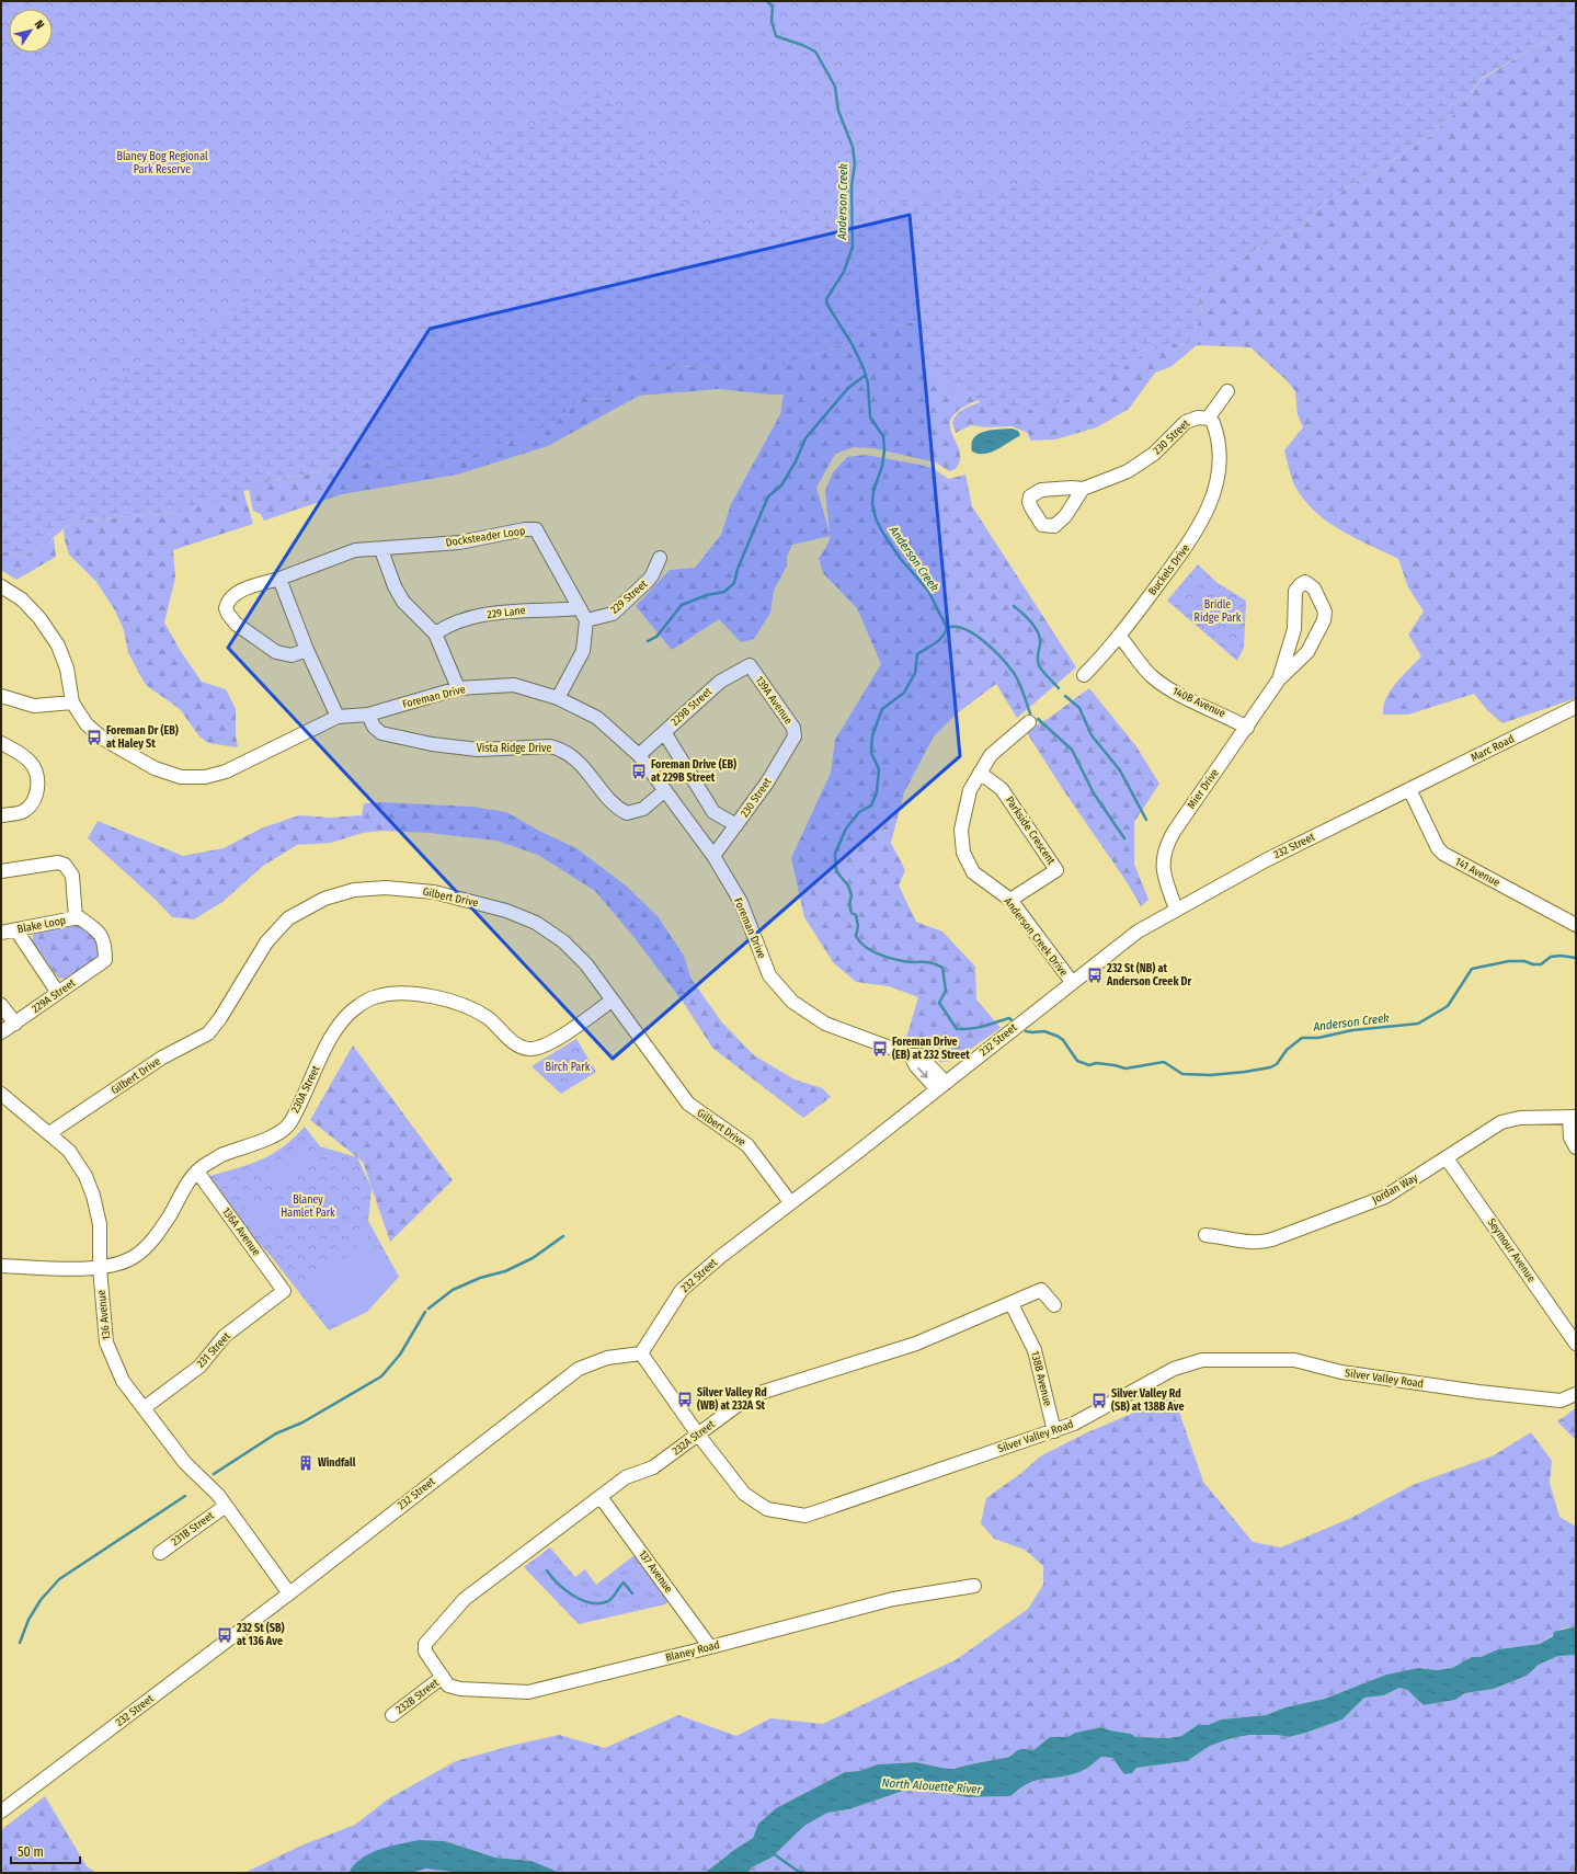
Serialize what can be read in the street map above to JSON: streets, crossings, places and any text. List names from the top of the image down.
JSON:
{
  "streets": {
    "street": [
      "230 Street",
      "Docksteader Loop",
      "Buckels Drive",
      "229 Street",
      "229 Lane",
      "Foreman Drive",
      "139A Avenue",
      "140B Avenue",
      "229B Street",
      "Vista Ridge Drive",
      "Marc Road",
      "Mier Drive",
      "Parkside Crescent",
      "232 Street",
      "141 Avenue",
      "Gilbert Drive",
      "Blake Loop",
      "Anderson Creek Drive",
      "229A Street",
      "230A Street",
      "Jordan Way",
      "136A Avenue",
      "Seymour Avenue",
      "136 Avenue",
      "231 Street",
      "138B Avenue",
      "Silver Valley Road",
      "232A Street",
      "231B Street",
      "137 Avenue",
      "Blaney Road",
      "232B Street"
    ]
  },
  "crossings": [
    ["230 Street", "Buckels Drive"],
    ["230 Street", "Foreman Drive"],
    ["230 Street", "139A Avenue"],
    ["Docksteader Loop", "229 Street"],
    ["Docksteader Loop", "229 Lane"],
    ["Buckels Drive", "140B Avenue"],
    ["229 Street", "229 Lane"],
    ["Foreman Drive", "229B Street"],
    ["Foreman Drive", "Vista Ridge Drive"],
    ["Foreman Drive", "232 Street"],
    ["139A Avenue", "229B Street"],
    ["140B Avenue", "Mier Drive"],
    ["Marc Road", "232 Street"],
    ["Marc Road", "141 Avenue"],
    ["Mier Drive", "232 Street"],
    ["Parkside Crescent", "Anderson Creek Drive"],
    ["232 Street", "141 Avenue"],
    ["232 Street", "Gilbert Drive"],
    ["232 Street", "Anderson Creek Drive"],
    ["232 Street", "136 Avenue"],
    ["232 Street", "Silver Valley Road"],
    ["Gilbert Drive", "230A Street"],
    ["Gilbert Drive", "136 Avenue"],
    ["Blake Loop", "229A Street"],
    ["230A Street", "136A Avenue"],
    ["230A Street", "136 Avenue"],
    ["Jordan Way", "Seymour Avenue"],
    ["136A Avenue", "231 Street"],
    ["136 Avenue", "231 Street"],
    ["136 Avenue", "231B Street"],
    ["138B Avenue", "Silver Valley Road"],
    ["138B Avenue", "232A Street"],
    ["Silver Valley Road", "232A Street"],
    ["232A Street", "137 Avenue"],
    ["232A Street", "Blaney Road"],
    ["137 Avenue", "Blaney Road"],
    ["Blaney Road", "232B Street"]
  ],
  "water": ["Anderson Creek", "North Alouette River"],
  "parks": [
    "Blaney Bog Regional Park Reserve",
    "Bridle Ridge Park",
    "Birch Park",
    "Blaney Hamlet Park"
  ],
  "places": {
    "bus stop": [
      "Foreman Dr (EB) at Haley St",
      "Foreman Drive (EB) at 229B Street",
      "232 St (NB) at Anderson Creek Dr",
      "Foreman Drive (EB) at 232 Street",
      "Silver Valley Rd (WB) at 232A St",
      "Silver Valley Rd (SB) at 138B Ave",
      "232 St (SB) at 136 Ave"
    ],
    "building": ["Windfall"]
  },
  "scale_bar": "50 m",
  "north": "top right"
}
